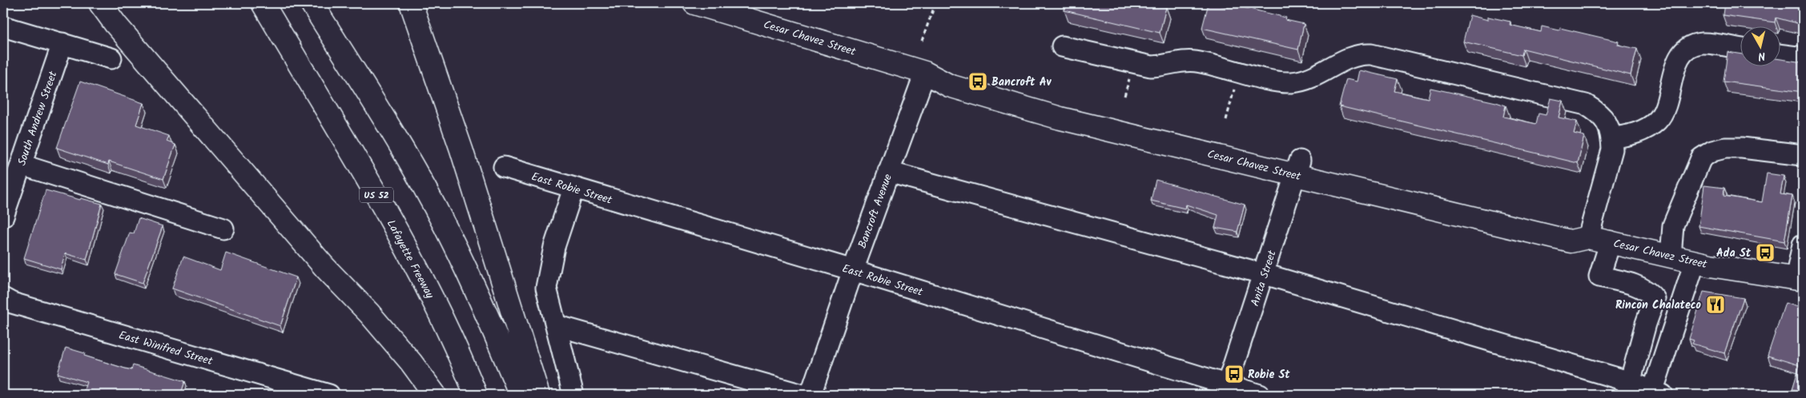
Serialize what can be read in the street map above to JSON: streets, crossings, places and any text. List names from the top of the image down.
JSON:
{
  "streets": {
    "main road": ["Cesar Chavez Street", "US 52", "Lafayette Freeway"],
    "street": [
      "South Andrew Street",
      "East Robie Street",
      "Bancroft Avenue",
      "Anita Street",
      "East Winifred Street"
    ]
  },
  "crossings": [
    ["Cesar Chavez Street", "Bancroft Avenue"],
    ["Cesar Chavez Street", "Anita Street"],
    ["East Robie Street", "Bancroft Avenue"],
    ["East Robie Street", "Anita Street"]
  ],
  "places": {
    "bus stop": ["Bancroft Av", "Ada St", "Robie St"],
    "restaurant": ["Rincon Chalateco"]
  },
  "north": "bottom"
}
